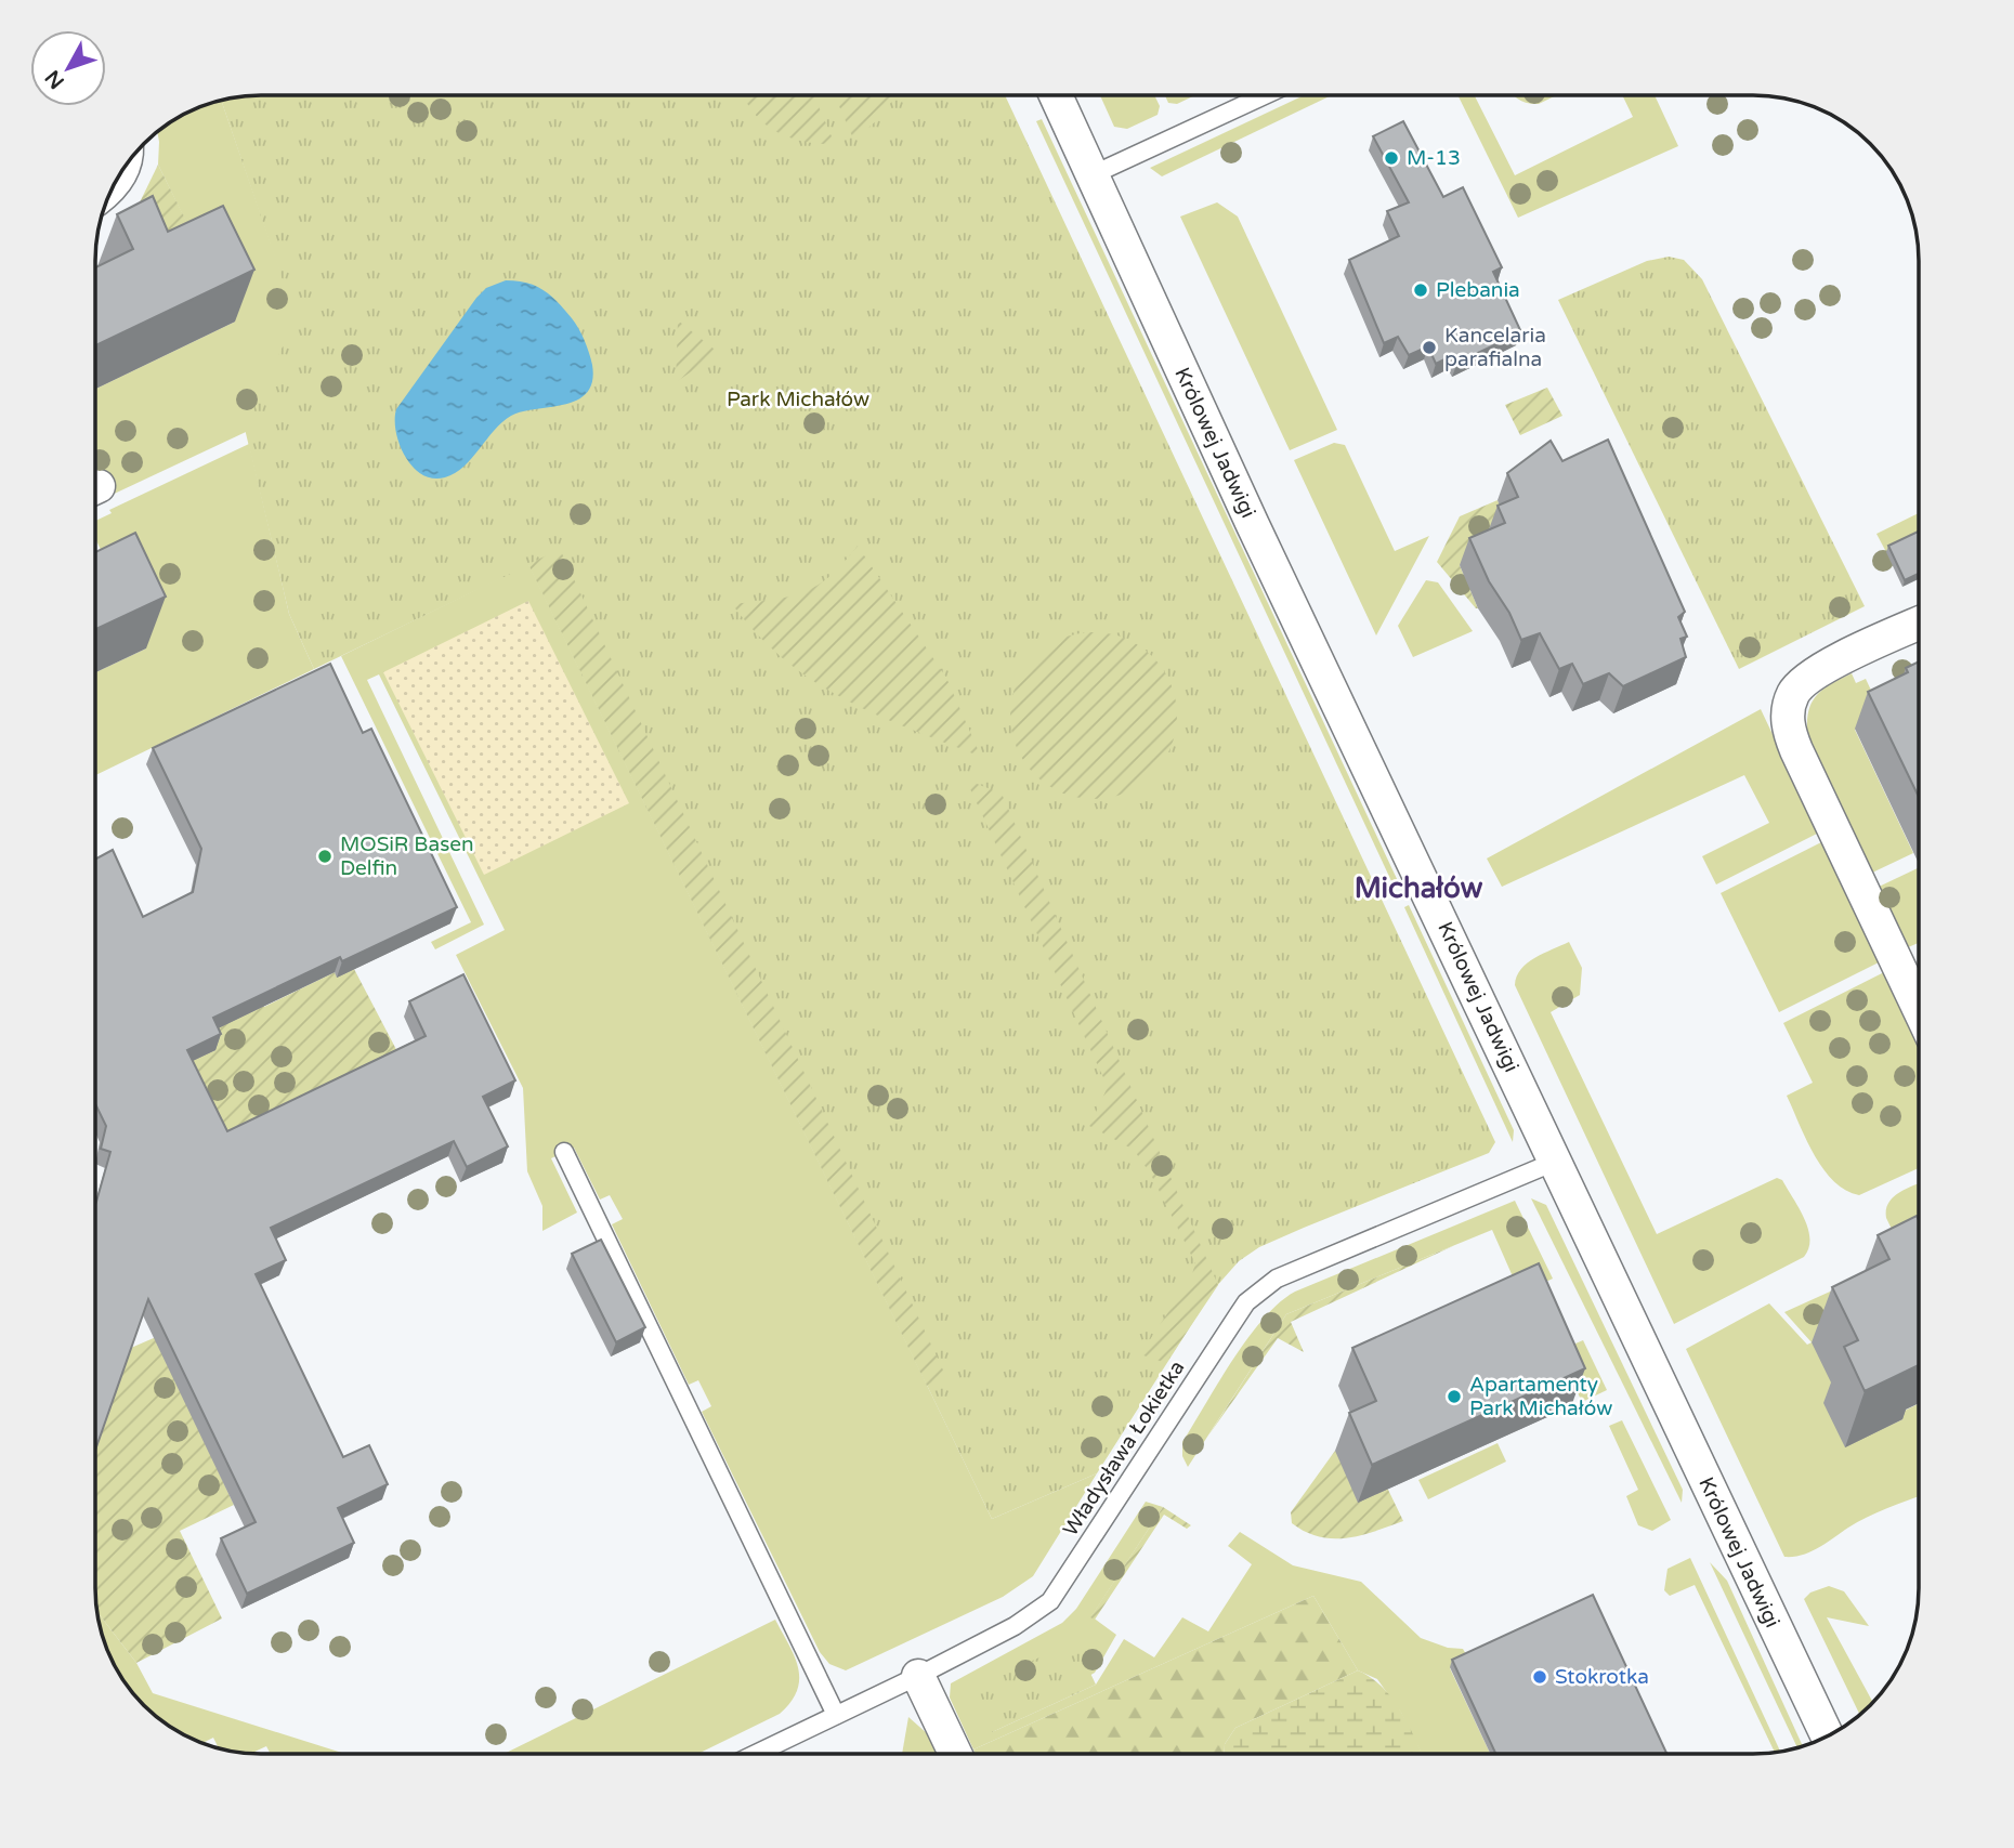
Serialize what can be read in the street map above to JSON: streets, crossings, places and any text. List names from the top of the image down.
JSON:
{
  "streets": {
    "street": ["Królowej Jadwigi"],
    "lane": ["Władysława Łokietka"]
  },
  "crossings": [
    ["Królowej Jadwigi", "Władysława Łokietka"]
  ],
  "districts": ["Michałów"],
  "parks": ["Park Michałów"],
  "places": [
    "M-13",
    "Plebania",
    "Kancelaria parafialna",
    "MOSiR Basen Delfin",
    "Apartamenty Park Michałów",
    "Stokrotka"
  ],
  "north": "bottom left"
}
